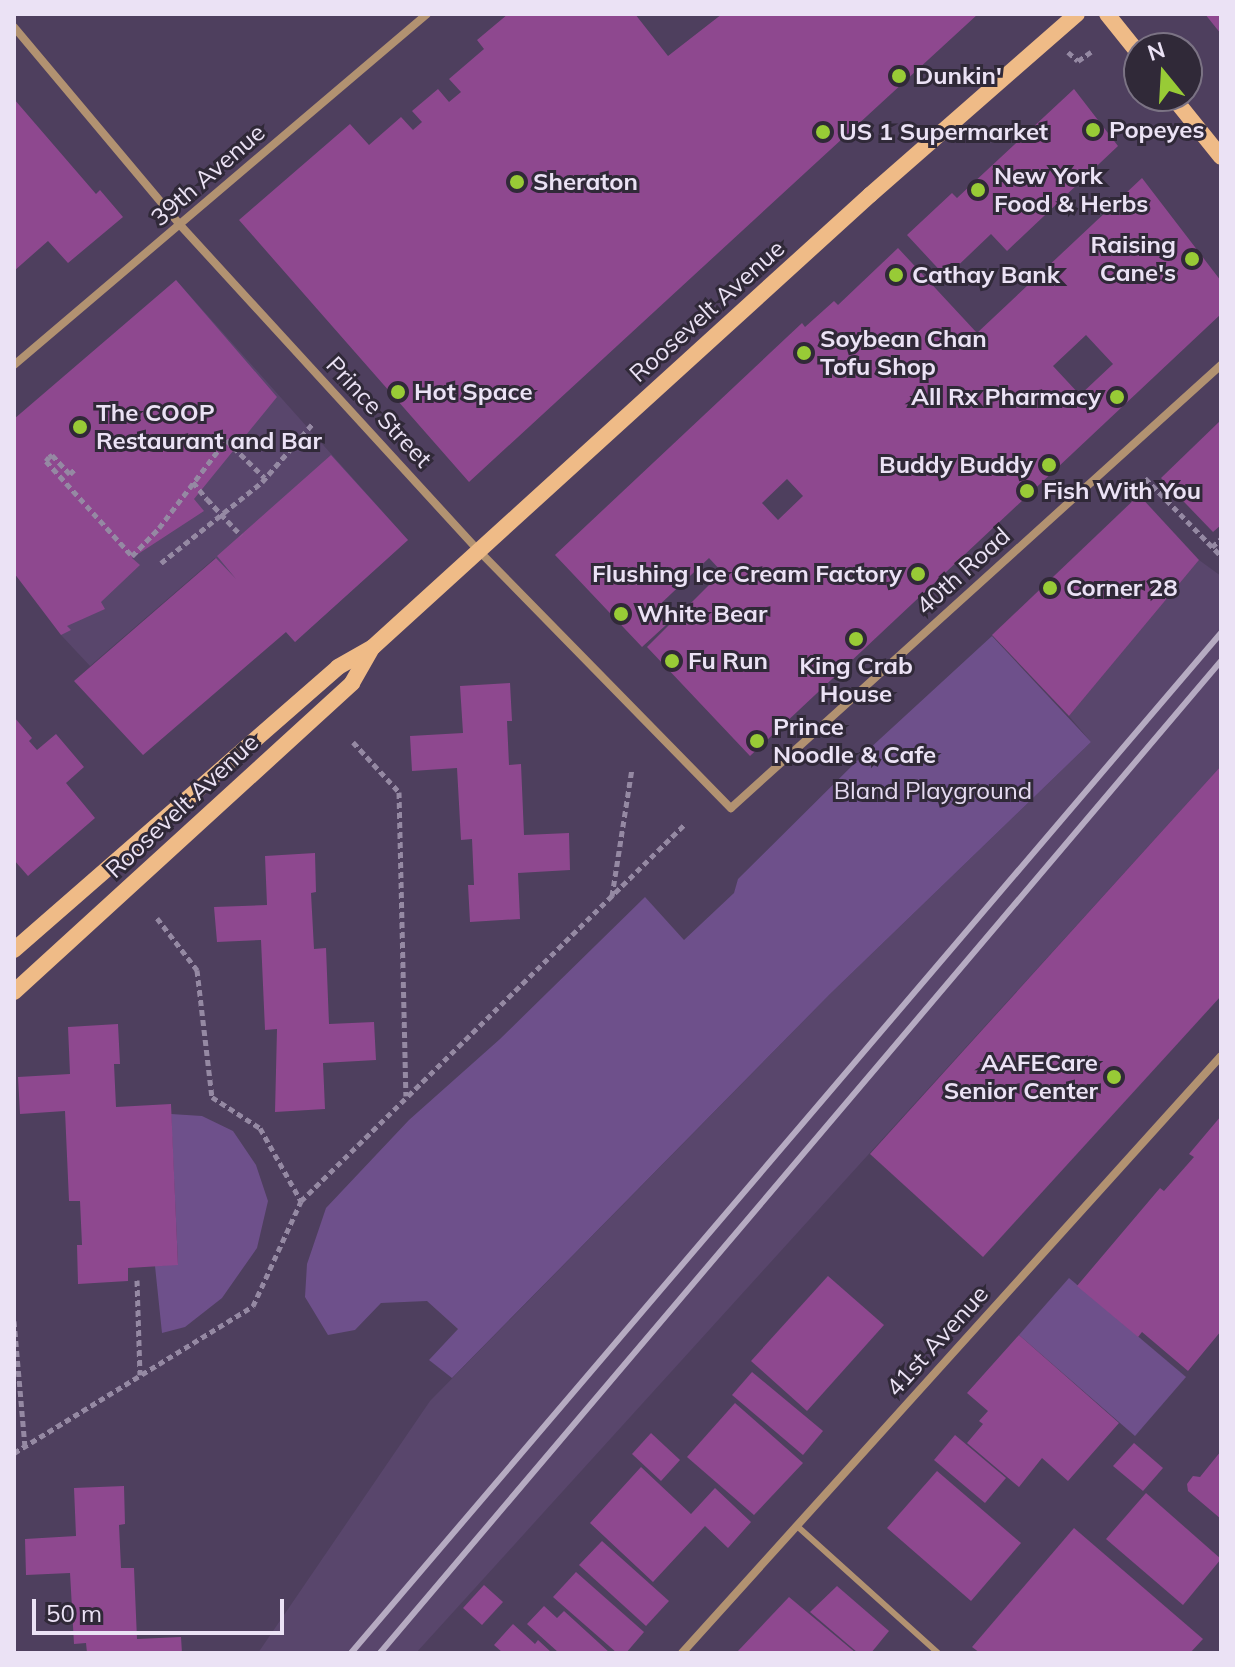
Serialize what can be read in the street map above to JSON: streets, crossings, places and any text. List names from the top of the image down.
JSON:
{
  "streets": {
    "main road": ["Roosevelt Avenue"],
    "street": [
      "39th Avenue",
      "Prince Street",
      "40th Road",
      "41st Avenue"
    ]
  },
  "crossings": [
    ["39th Avenue", "Prince Street"],
    ["Roosevelt Avenue", "Prince Street"],
    ["Prince Street", "40th Road"]
  ],
  "parks": ["Bland Playground"],
  "places": [
    "Dunkin'",
    "Popeyes",
    "US 1 Supermarket",
    "Sheraton",
    "New York Food & Herbs",
    "Raising Cane's",
    "Cathay Bank",
    "Soybean Chan Tofu Shop",
    "Hot Space",
    "All Rx Pharmacy",
    "The COOP Restaurant and Bar",
    "Buddy Buddy",
    "Fish With You",
    "Flushing Ice Cream Factory",
    "Corner 28",
    "White Bear",
    "King Crab House",
    "Fu Run",
    "Prince Noodle & Cafe",
    "AAFECare Senior Center"
  ],
  "scale_bar": "50 m",
  "north": "top"
}
